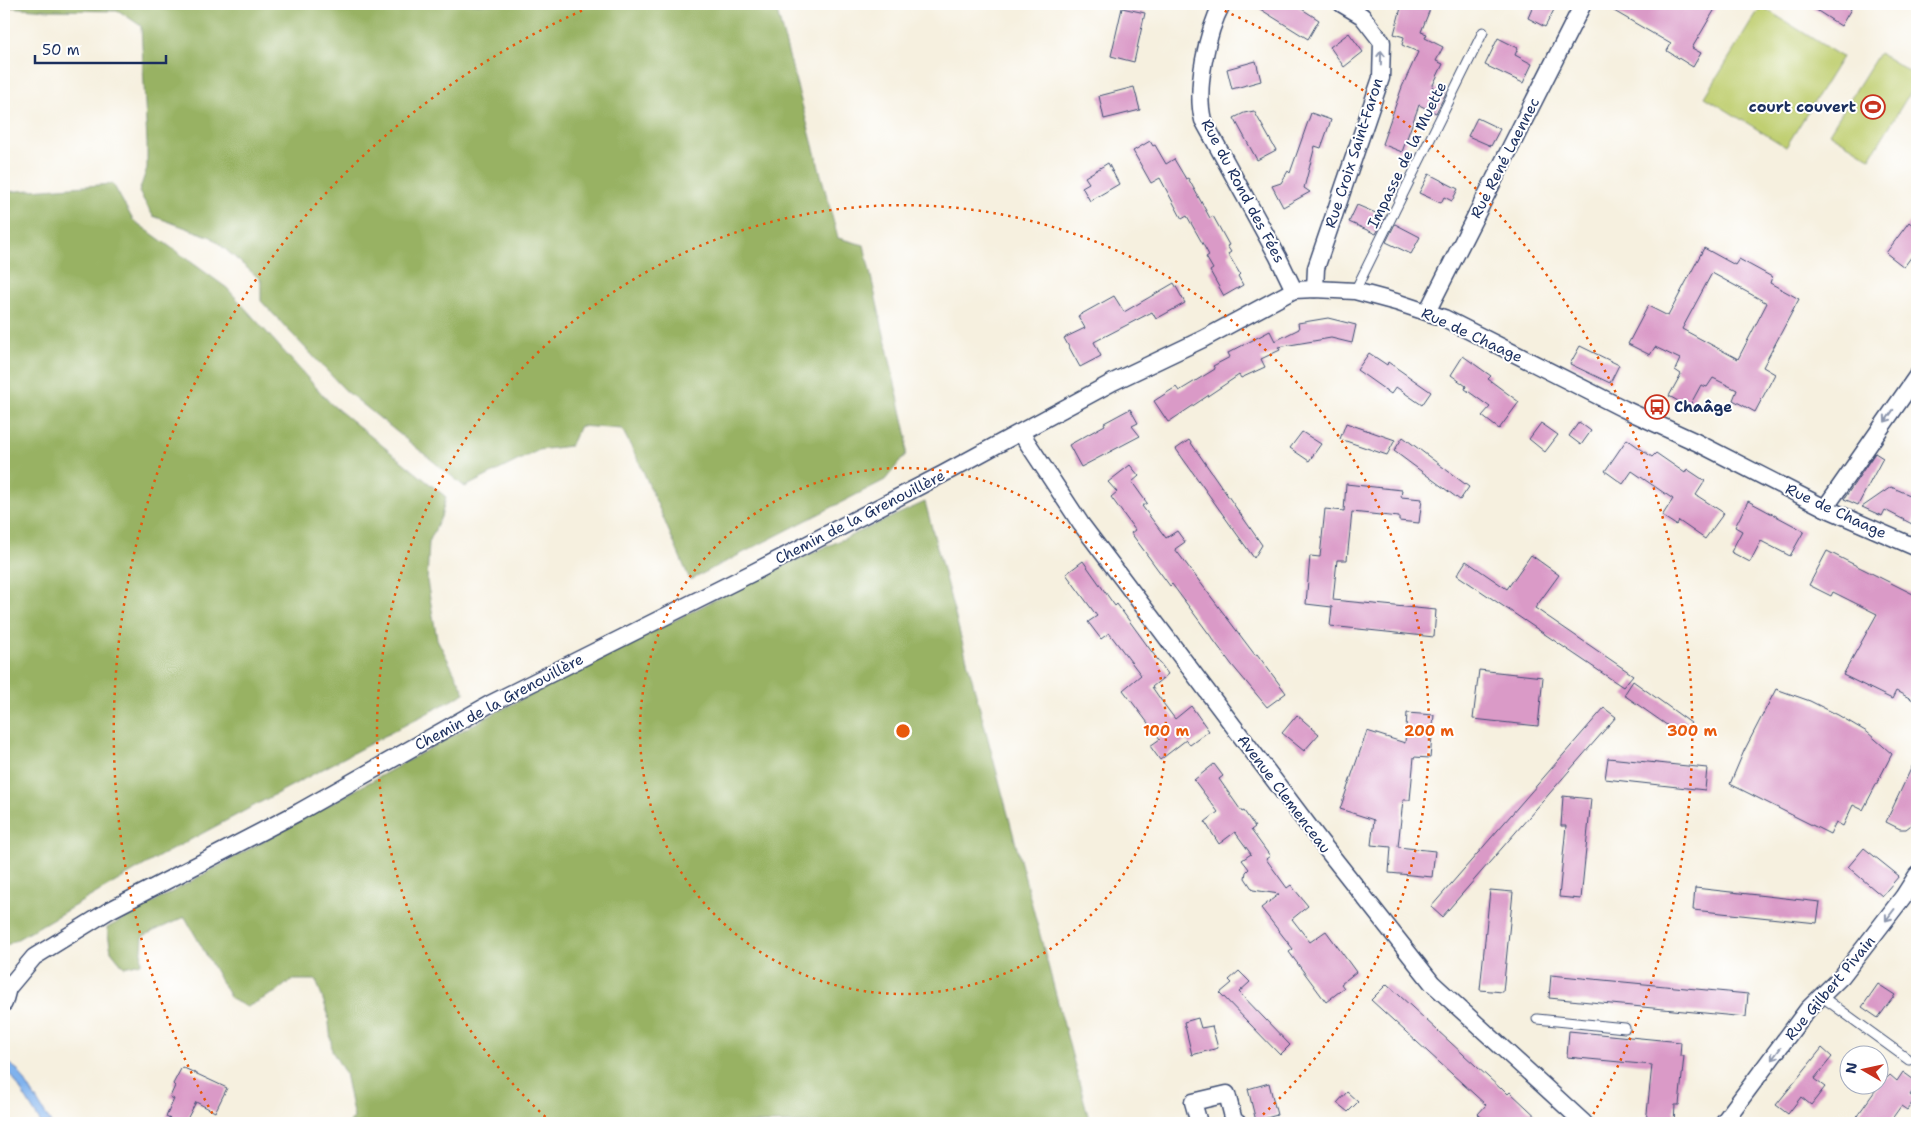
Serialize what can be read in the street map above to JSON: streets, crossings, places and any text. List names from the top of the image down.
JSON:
{
  "streets": {
    "street": [
      "Rue Croix Saint-Faron",
      "Rue René Laennec",
      "Rue du Rond des Fées",
      "Rue de Chaage",
      "Chemin de la Grenouillère",
      "Avenue Clemenceau",
      "Rue Gilbert Pivain"
    ],
    "lane": ["Impasse de la Muette"]
  },
  "crossings": [
    ["Rue Croix Saint-Faron", "Rue de Chaage"],
    ["Impasse de la Muette", "Rue de Chaage"],
    ["Rue René Laennec", "Rue de Chaage"],
    ["Rue du Rond des Fées", "Rue de Chaage"],
    ["Rue de Chaage", "Chemin de la Grenouillère"],
    ["Rue de Chaage", "Avenue Clemenceau"],
    ["Chemin de la Grenouillère", "Avenue Clemenceau"]
  ],
  "one_way": ["Rue Croix Saint-Faron", "Rue Gilbert Pivain"],
  "places": {
    "sports": ["court couvert"],
    "bus stop": ["Chaâge"]
  },
  "scale_bar": "50 m",
  "north": "left",
  "rings": ["100 m", "200 m", "300 m"]
}
